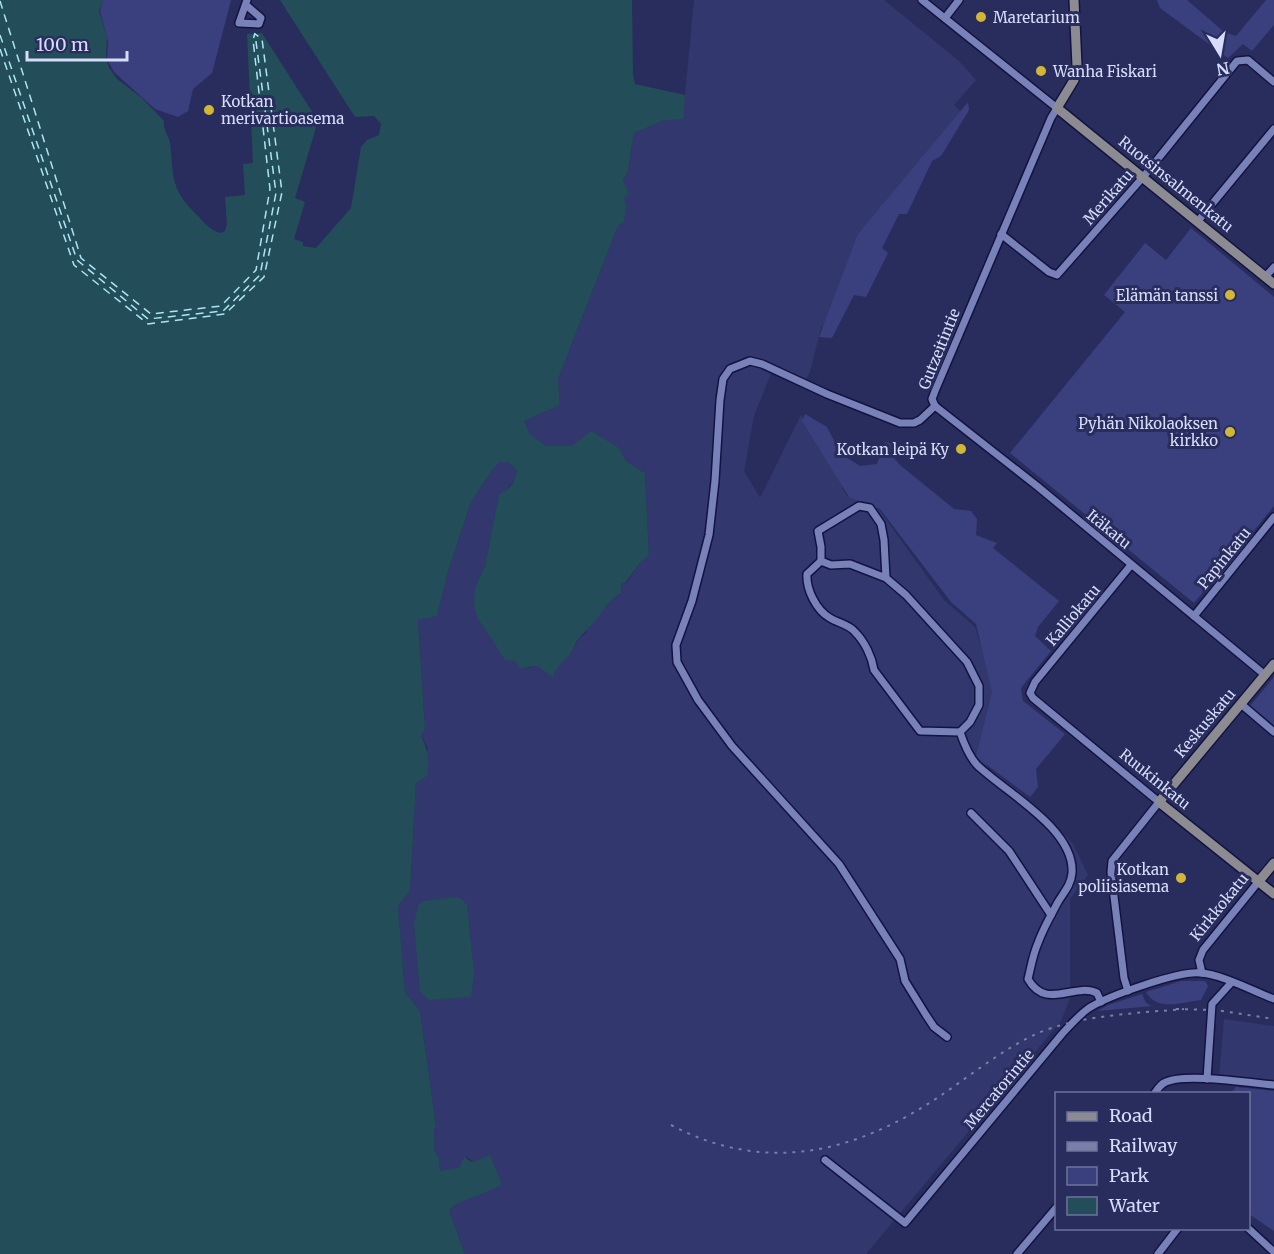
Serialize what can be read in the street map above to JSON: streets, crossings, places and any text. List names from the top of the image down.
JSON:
{
  "streets": {
    "street": [
      "Ruotsinsalmenkatu",
      "Merikatu",
      "Gutzeitintie",
      "Itäkatu",
      "Papinkatu",
      "Kalliokatu",
      "Keskuskatu",
      "Ruukinkatu",
      "Kirkkokatu",
      "Mercatorintie"
    ]
  },
  "crossings": [
    ["Ruotsinsalmenkatu", "Merikatu"],
    ["Ruotsinsalmenkatu", "Gutzeitintie"],
    ["Merikatu", "Gutzeitintie"],
    ["Gutzeitintie", "Itäkatu"],
    ["Itäkatu", "Papinkatu"],
    ["Itäkatu", "Kalliokatu"],
    ["Itäkatu", "Keskuskatu"],
    ["Kalliokatu", "Ruukinkatu"],
    ["Keskuskatu", "Ruukinkatu"],
    ["Ruukinkatu", "Kirkkokatu"],
    ["Kirkkokatu", "Mercatorintie"]
  ],
  "places": [
    "Maretarium",
    "Wanha Fiskari",
    "Kotkan merivartioasema",
    "Elämän tanssi",
    "Pyhän Nikolaoksen kirkko",
    "Kotkan leipä Ky",
    "Kotkan poliisiasema"
  ],
  "legend": [
    "Road",
    "Railway",
    "Park",
    "Water"
  ],
  "scale_bar": "100 m",
  "north": "bottom"
}
